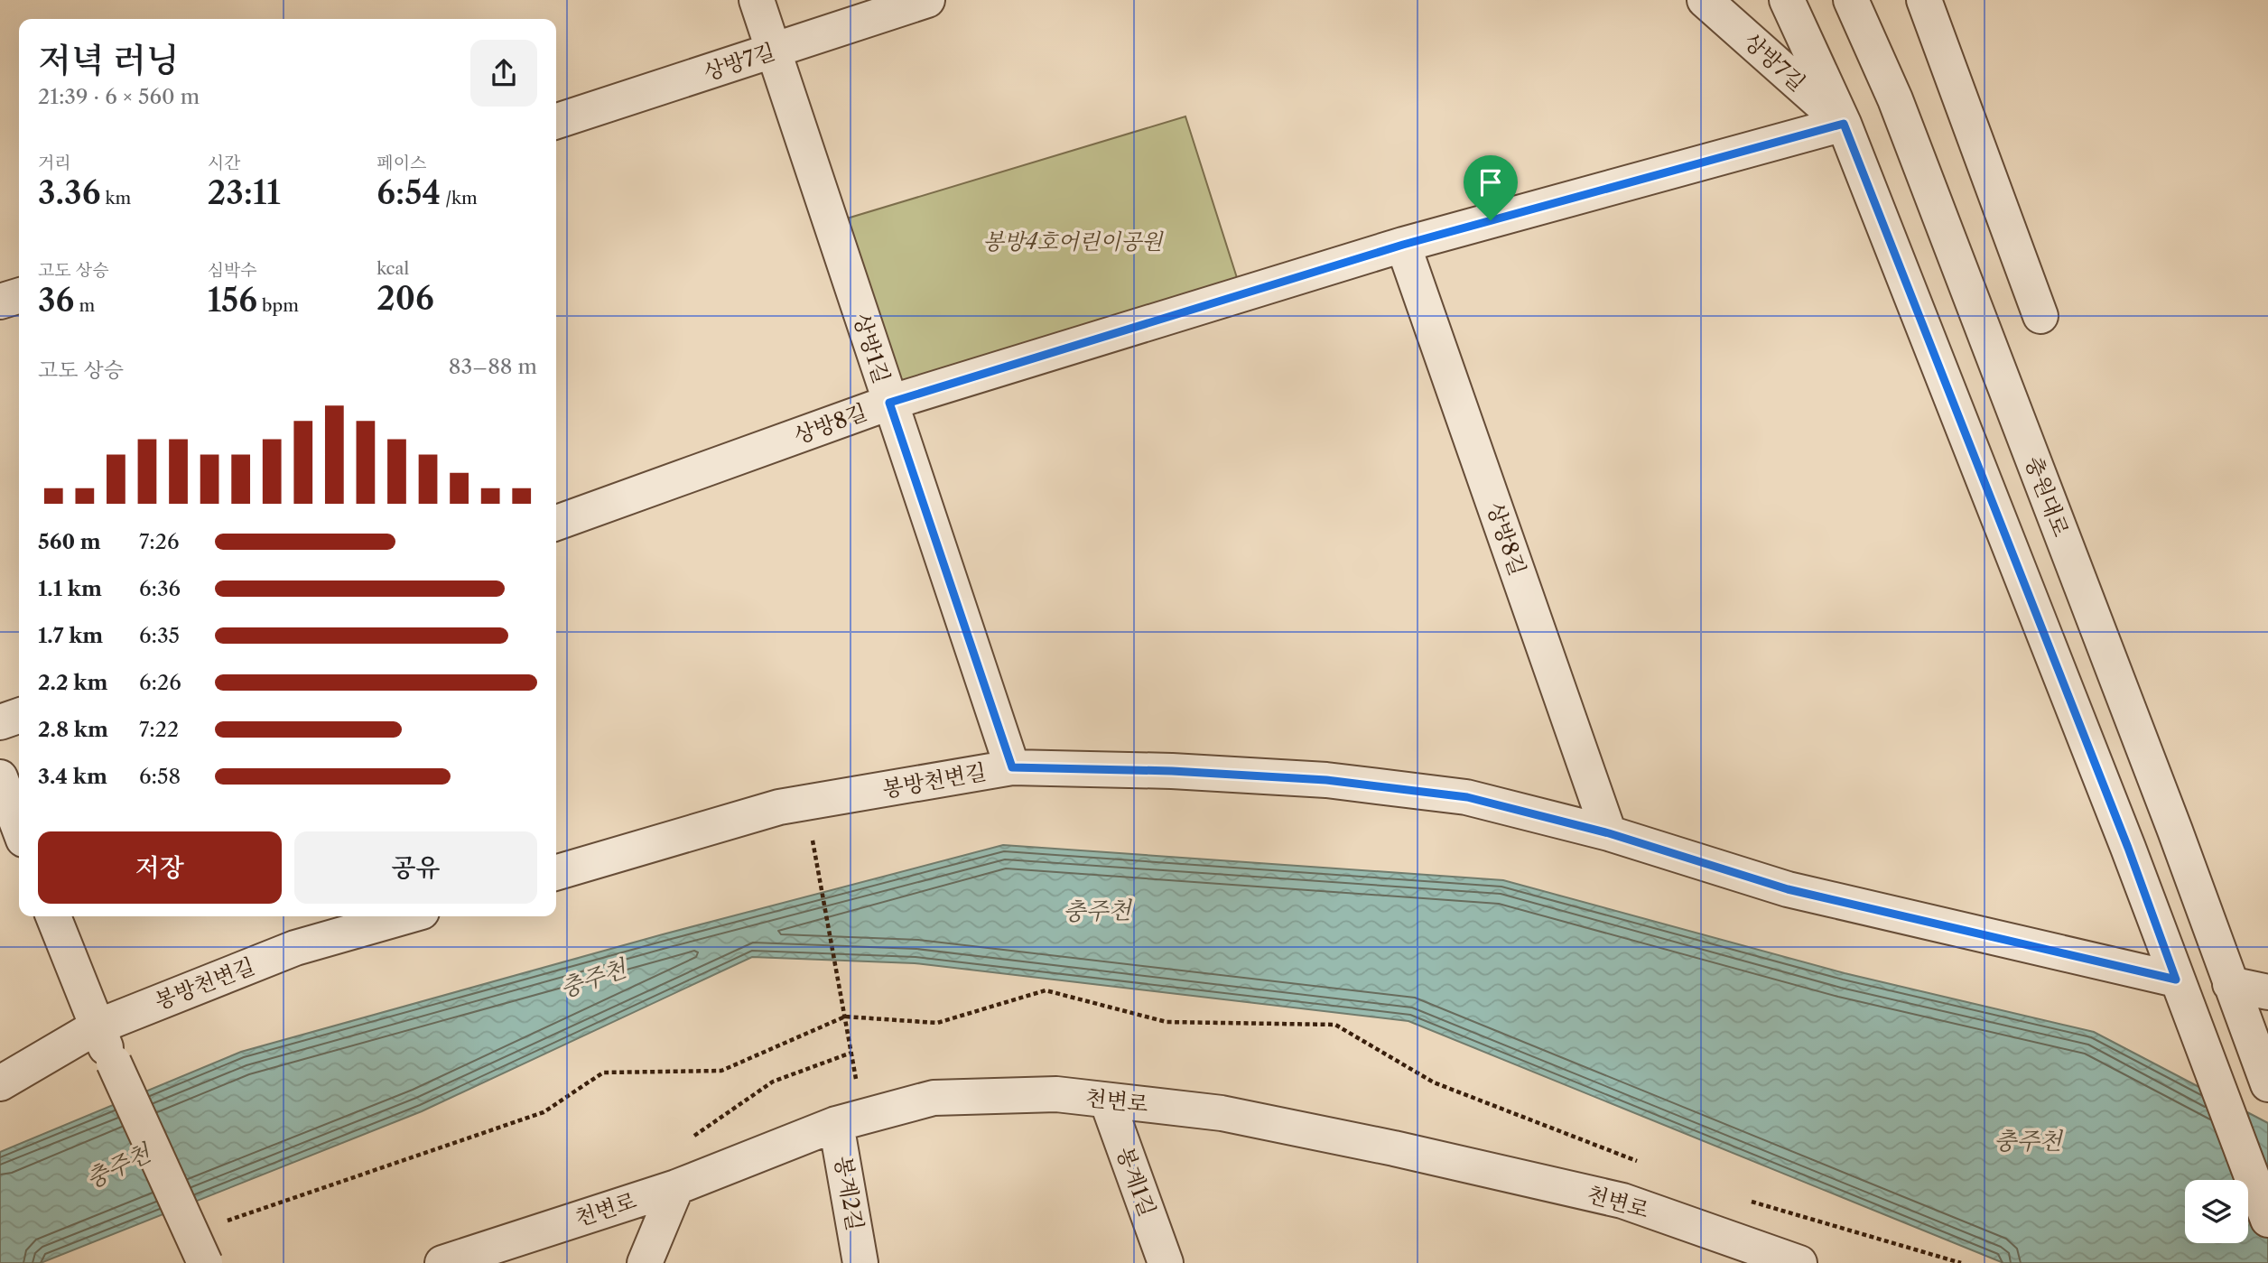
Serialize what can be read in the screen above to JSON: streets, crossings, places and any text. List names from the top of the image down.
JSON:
{
  "streets": {
    "street": [
      "상방7길",
      "상방1길",
      "상방8길",
      "충원대로",
      "봉방천변길",
      "천변로",
      "봉계1길",
      "봉계2길"
    ]
  },
  "crossings": [
    ["상방7길", "상방1길"],
    ["상방7길", "상방8길"],
    ["상방1길", "상방8길"],
    ["상방1길", "봉방천변길"],
    ["상방8길", "봉방천변길"],
    ["천변로", "봉계1길"],
    ["천변로", "봉계2길"]
  ],
  "water": ["충주천"],
  "parks": ["봉방4호어린이공원"],
  "page": {
    "heading": ["저녁 러닝", "21:39 · 6 × 560 m"],
    "stats": [
      ["거리", "3.36 km"],
      ["시간", "23:11"],
      ["페이스", "6:54 /km"],
      ["고도 상승", "36 m"],
      ["심박수", "156 bpm"],
      ["kcal", "206"]
    ],
    "chart": ["고도 상승", "83–88 m"],
    "list": [
      {
        "name": "560 m",
        "note": "7:26"
      },
      {
        "name": "1.1 km",
        "note": "6:36"
      },
      {
        "name": "1.7 km",
        "note": "6:35"
      },
      {
        "name": "2.2 km",
        "note": "6:26"
      },
      {
        "name": "2.8 km",
        "note": "7:22"
      },
      {
        "name": "3.4 km",
        "note": "6:58"
      }
    ],
    "buttons": ["저장", "공유"]
  }
}
